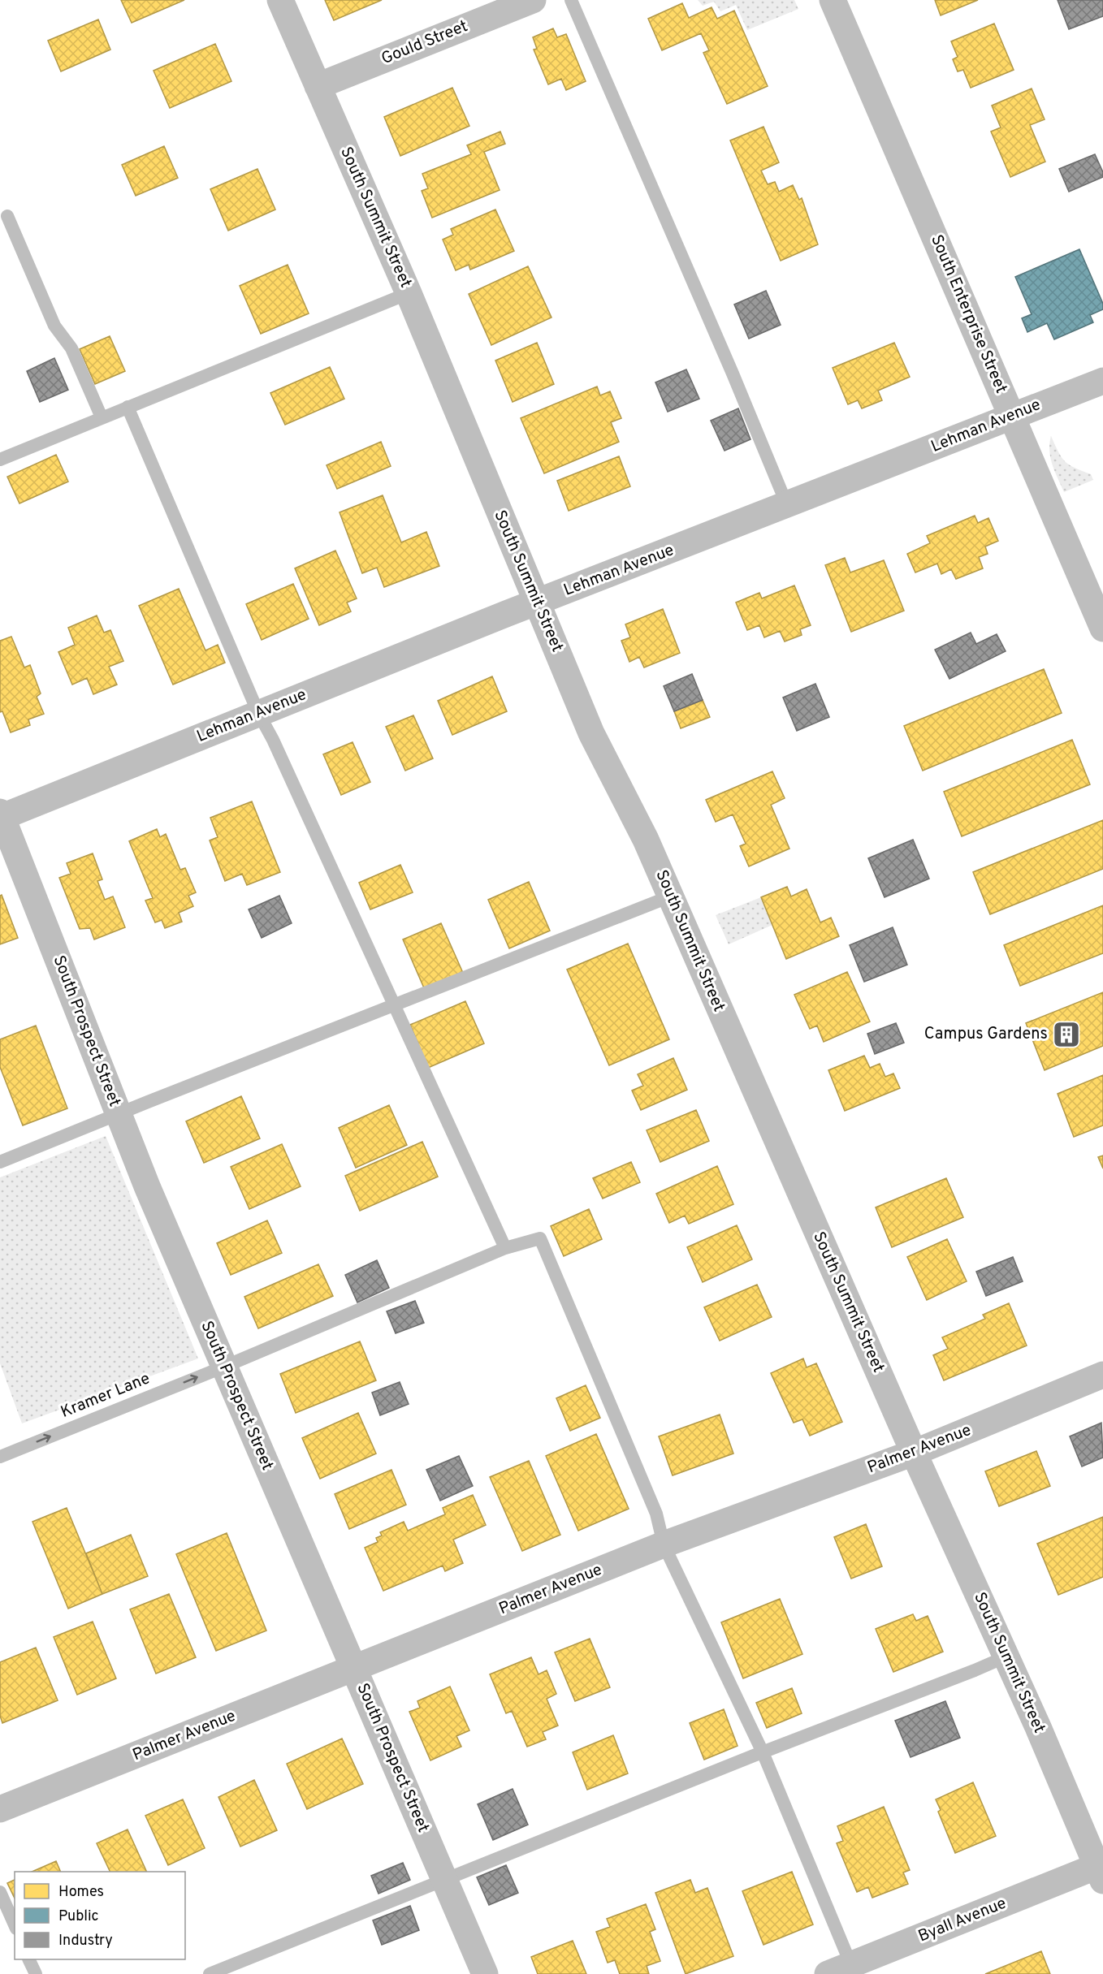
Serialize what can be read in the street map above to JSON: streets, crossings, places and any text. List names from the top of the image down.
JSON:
{
  "streets": {
    "street": [
      "Gould Street",
      "South Summit Street",
      "South Enterprise Street",
      "Lehman Avenue",
      "South Prospect Street",
      "Palmer Avenue",
      "Byall Avenue"
    ],
    "lane": ["Kramer Lane"]
  },
  "crossings": [
    ["Gould Street", "South Summit Street"],
    ["South Summit Street", "Lehman Avenue"],
    ["South Summit Street", "Palmer Avenue"],
    ["South Summit Street", "Byall Avenue"],
    ["South Enterprise Street", "Lehman Avenue"],
    ["Lehman Avenue", "South Prospect Street"],
    ["South Prospect Street", "Kramer Lane"],
    ["South Prospect Street", "Palmer Avenue"],
    ["Kramer Lane", "Palmer Avenue"]
  ],
  "places": {
    "building": ["Campus Gardens"]
  },
  "legend": ["Homes", "Public", "Industry"]
}
